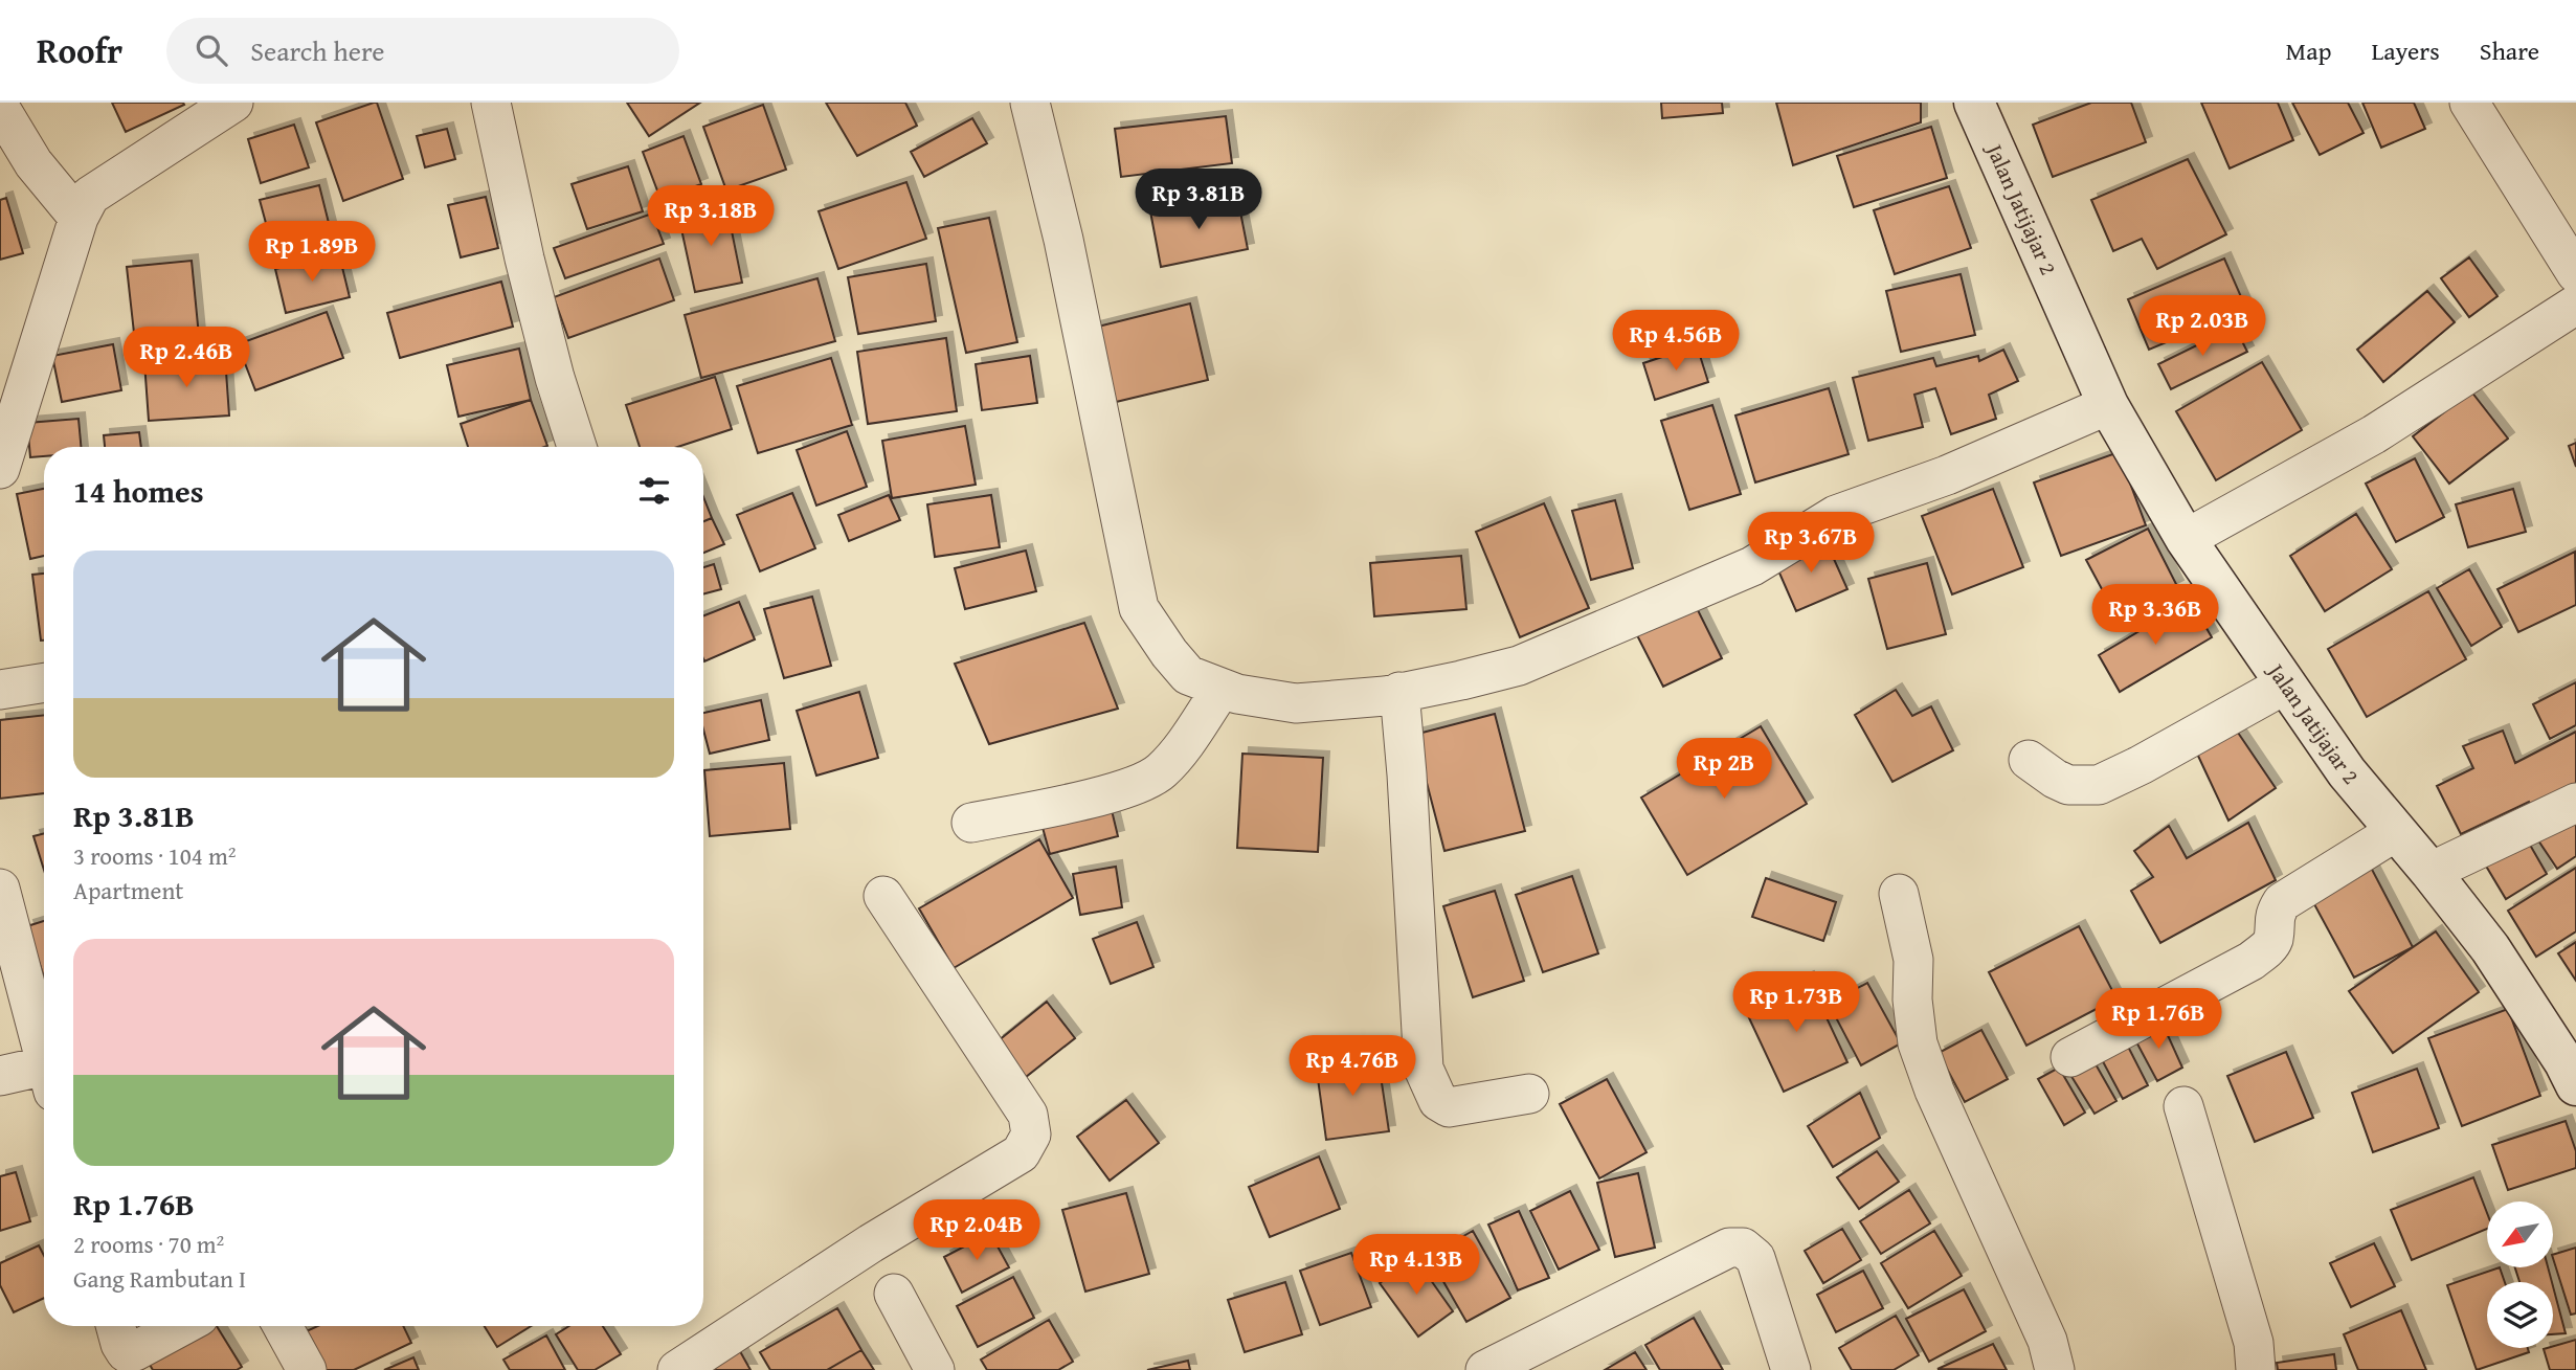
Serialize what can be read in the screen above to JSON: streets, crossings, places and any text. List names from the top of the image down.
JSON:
{
  "streets": {
    "street": ["Jalan Jatijajar 2"]
  },
  "north": "bottom left",
  "page": {
    "header": "Roofr",
    "search": "Search here",
    "nav": ["Map", "Layers", "Share"],
    "price": [
      "Rp 3.81B",
      "Rp 3.18B",
      "Rp 1.89B",
      "Rp 2.03B",
      "Rp 4.56B",
      "Rp 2.46B",
      "Rp 3.67B",
      "Rp 3.36B",
      "Rp 2B",
      "Rp 1.73B",
      "Rp 1.76B",
      "Rp 4.76B",
      "Rp 2.04B",
      "Rp 4.13B"
    ],
    "heading": "14 homes",
    "list": [
      {
        "name": "Rp 3.81B",
        "note": "3 rooms · 104 m² · Apartment"
      },
      {
        "name": "Rp 1.76B",
        "note": "2 rooms · 70 m² · Gang Rambutan I"
      }
    ]
  }
}
